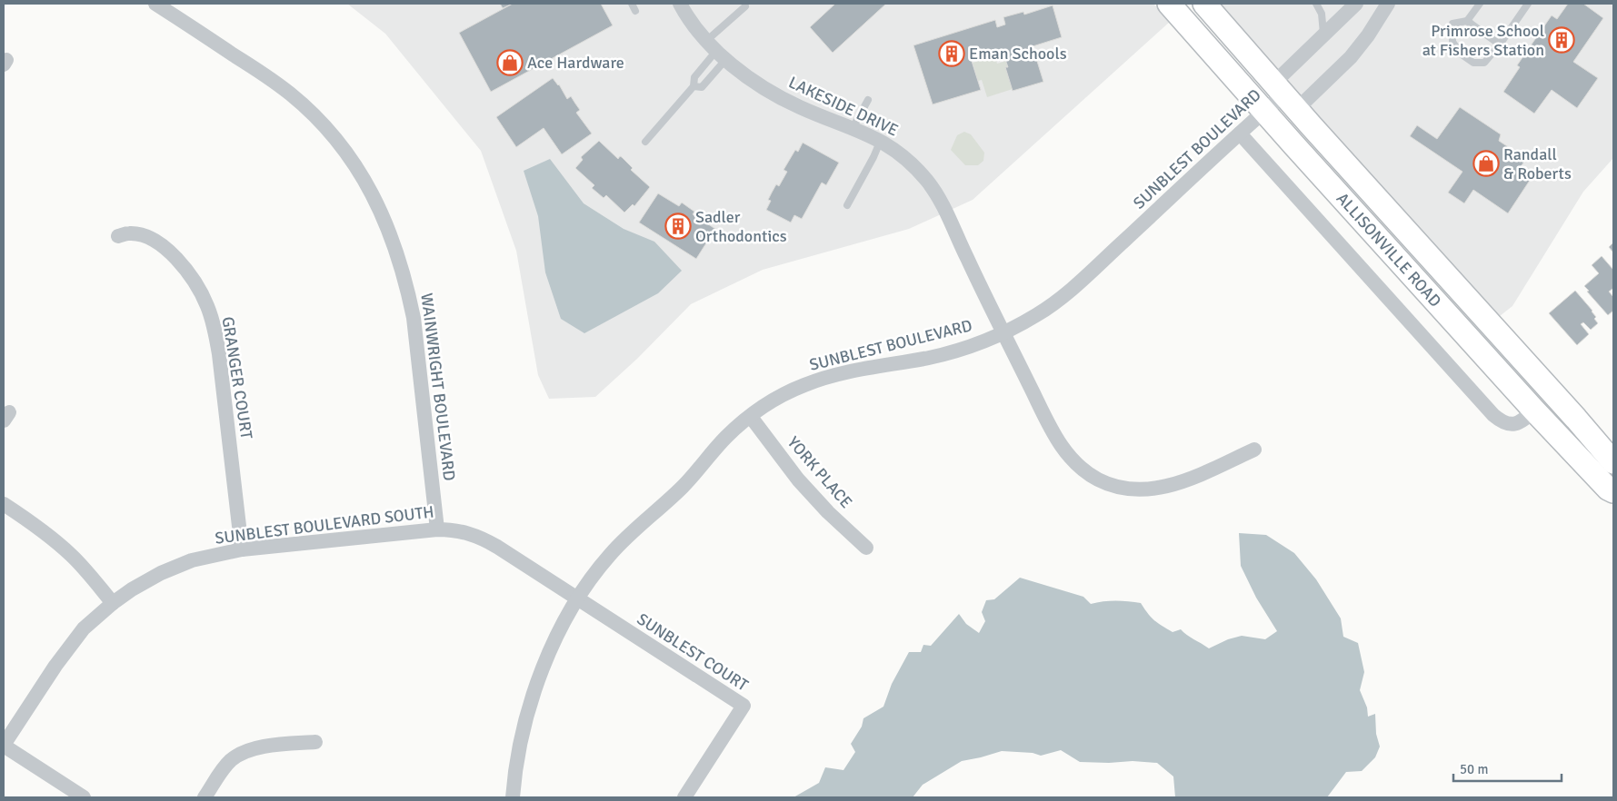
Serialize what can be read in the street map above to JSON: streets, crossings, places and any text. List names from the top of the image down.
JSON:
{
  "streets": {
    "main road": ["ALLISONVILLE ROAD"],
    "street": [
      "LAKESIDE DRIVE",
      "SUNBLEST BOULEVARD",
      "GRANGER COURT",
      "WAINWRIGHT BOULEVARD",
      "YORK PLACE",
      "SUNBLEST BOULEVARD SOUTH",
      "SUNBLEST COURT"
    ]
  },
  "crossings": [
    ["LAKESIDE DRIVE", "SUNBLEST BOULEVARD"],
    ["SUNBLEST BOULEVARD", "ALLISONVILLE ROAD"],
    ["SUNBLEST BOULEVARD", "YORK PLACE"],
    ["SUNBLEST BOULEVARD", "SUNBLEST BOULEVARD SOUTH"],
    ["SUNBLEST BOULEVARD", "SUNBLEST COURT"],
    ["GRANGER COURT", "SUNBLEST BOULEVARD SOUTH"],
    ["WAINWRIGHT BOULEVARD", "SUNBLEST BOULEVARD SOUTH"],
    ["SUNBLEST BOULEVARD SOUTH", "SUNBLEST COURT"]
  ],
  "places": {
    "building": ["Primrose School at Fishers Station", "Eman Schools", "Sadler Orthodontics"],
    "shop": ["Ace Hardware", "Randall & Roberts"]
  },
  "scale_bar": "50 m"
}
